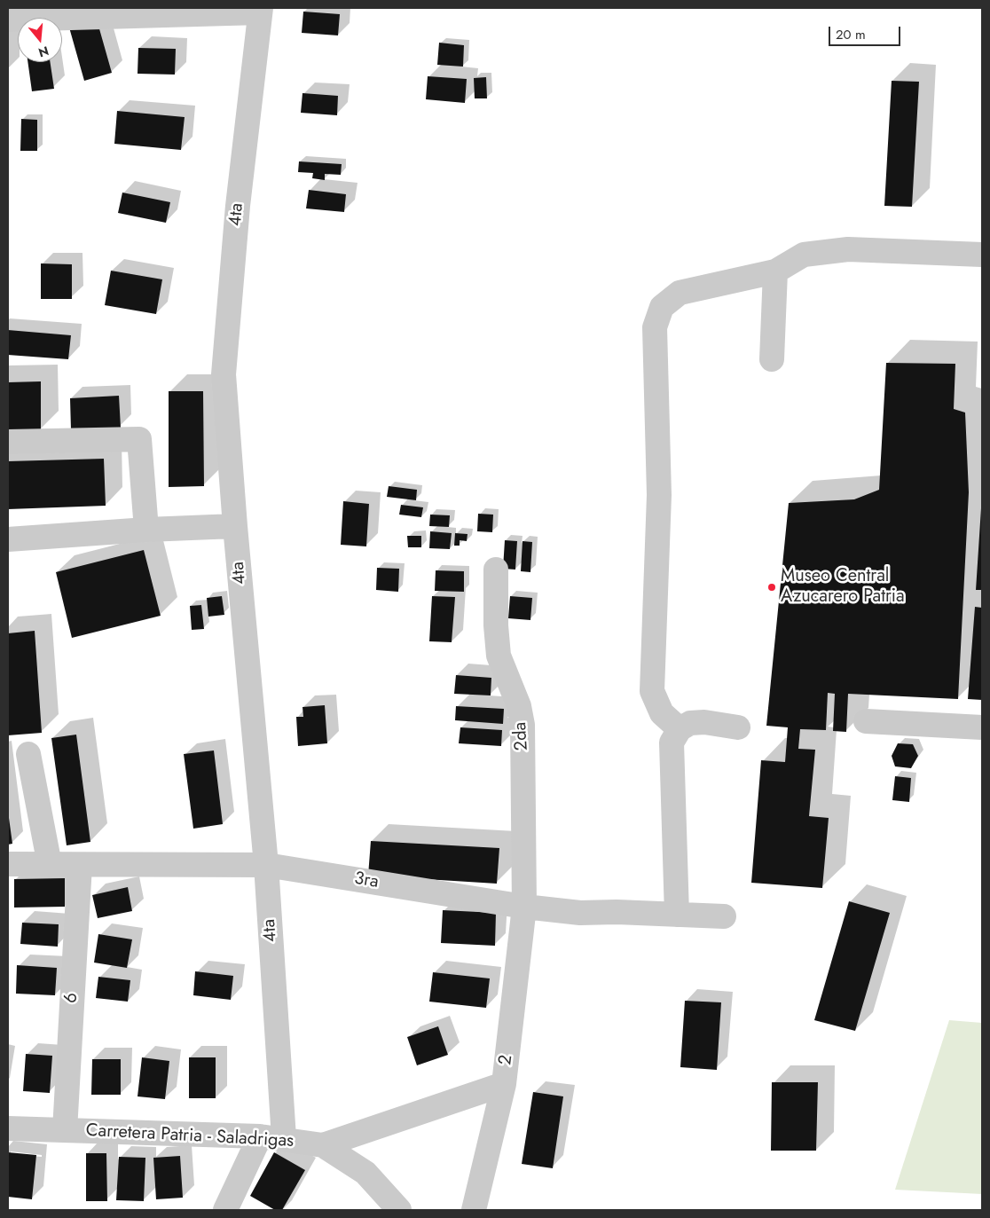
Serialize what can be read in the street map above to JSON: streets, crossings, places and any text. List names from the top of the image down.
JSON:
{
  "streets": {
    "street": [
      "4ta",
      "2da",
      "3ra",
      "6",
      "2",
      "Carretera Patria - Saladrigas"
    ]
  },
  "crossings": [
    ["4ta", "3ra"],
    ["4ta", "Carretera Patria - Saladrigas"],
    ["2da", "3ra"],
    ["2da", "2"],
    ["3ra", "6"],
    ["3ra", "2"],
    ["6", "Carretera Patria - Saladrigas"]
  ],
  "places": ["Museo Central Azucarero Patria"],
  "scale_bar": "20 m",
  "north": "bottom"
}
